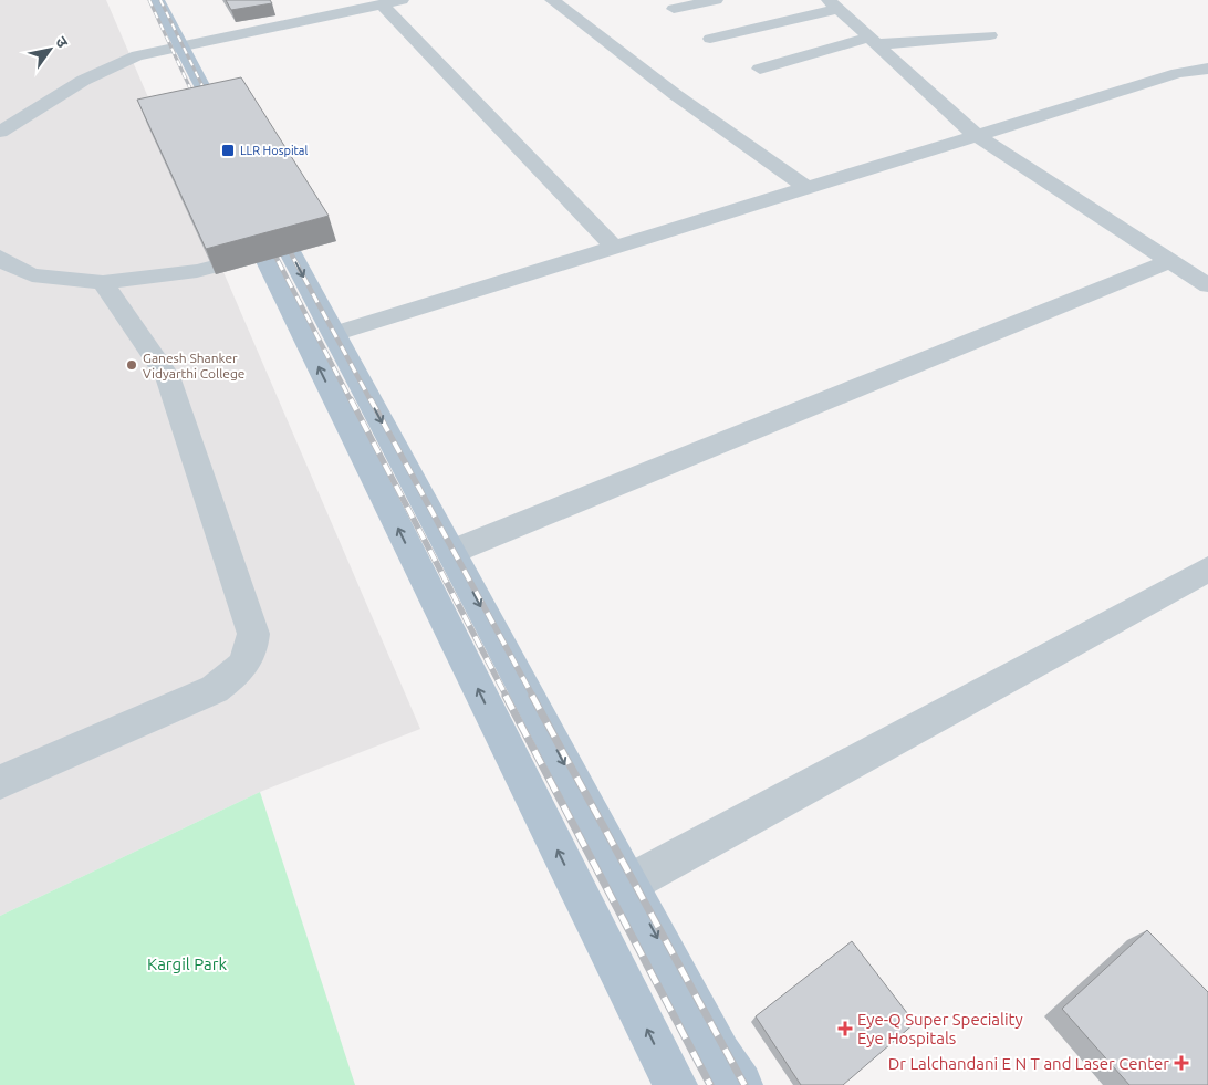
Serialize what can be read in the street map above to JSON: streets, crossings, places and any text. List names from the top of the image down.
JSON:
{
  "parks": ["Kargil Park"],
  "places": {
    "transit": ["LLR Hospital"],
    "other": ["Ganesh Shanker Vidyarthi College"],
    "health": ["Eye-Q Super Speciality Eye Hospitals", "Dr Lalchandani E N T and Laser Center"]
  },
  "north": "top right"
}
